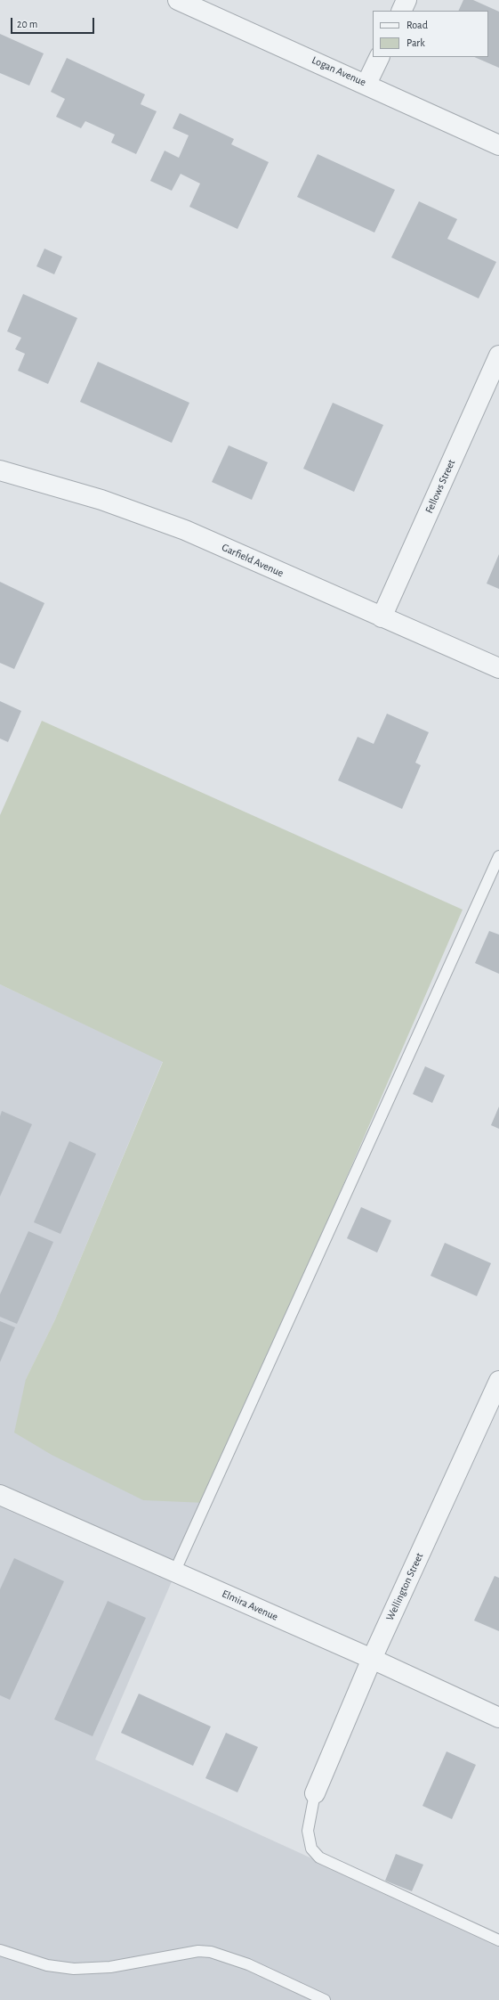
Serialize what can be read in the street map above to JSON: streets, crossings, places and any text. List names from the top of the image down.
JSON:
{
  "streets": {
    "street": [
      "Logan Avenue",
      "Fellows Street",
      "Garfield Avenue",
      "Wellington Street",
      "Elmira Avenue"
    ]
  },
  "crossings": [
    ["Fellows Street", "Garfield Avenue"],
    ["Wellington Street", "Elmira Avenue"]
  ],
  "legend": ["Road", "Park"],
  "scale_bar": "20 m"
}
